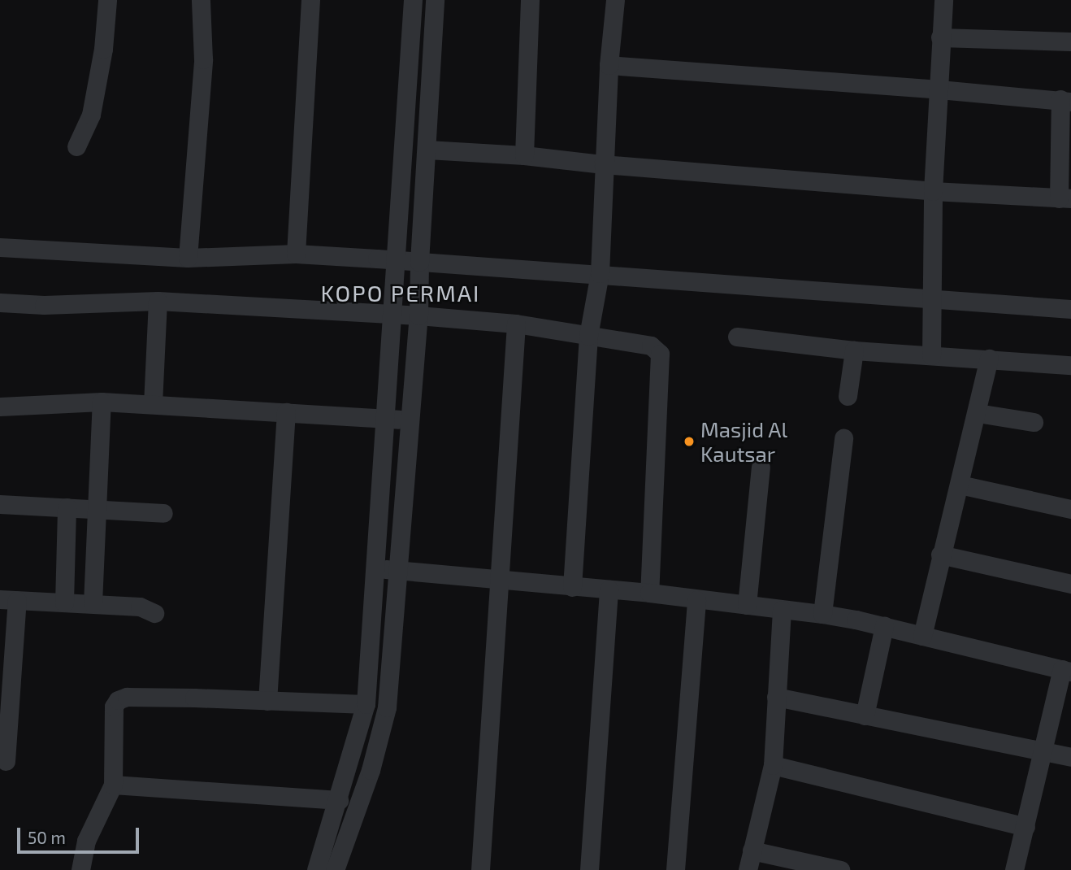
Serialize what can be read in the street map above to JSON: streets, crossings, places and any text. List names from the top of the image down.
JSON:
{
  "districts": ["KOPO PERMAI"],
  "places": ["Masjid Al Kautsar"],
  "scale_bar": "50 m"
}
